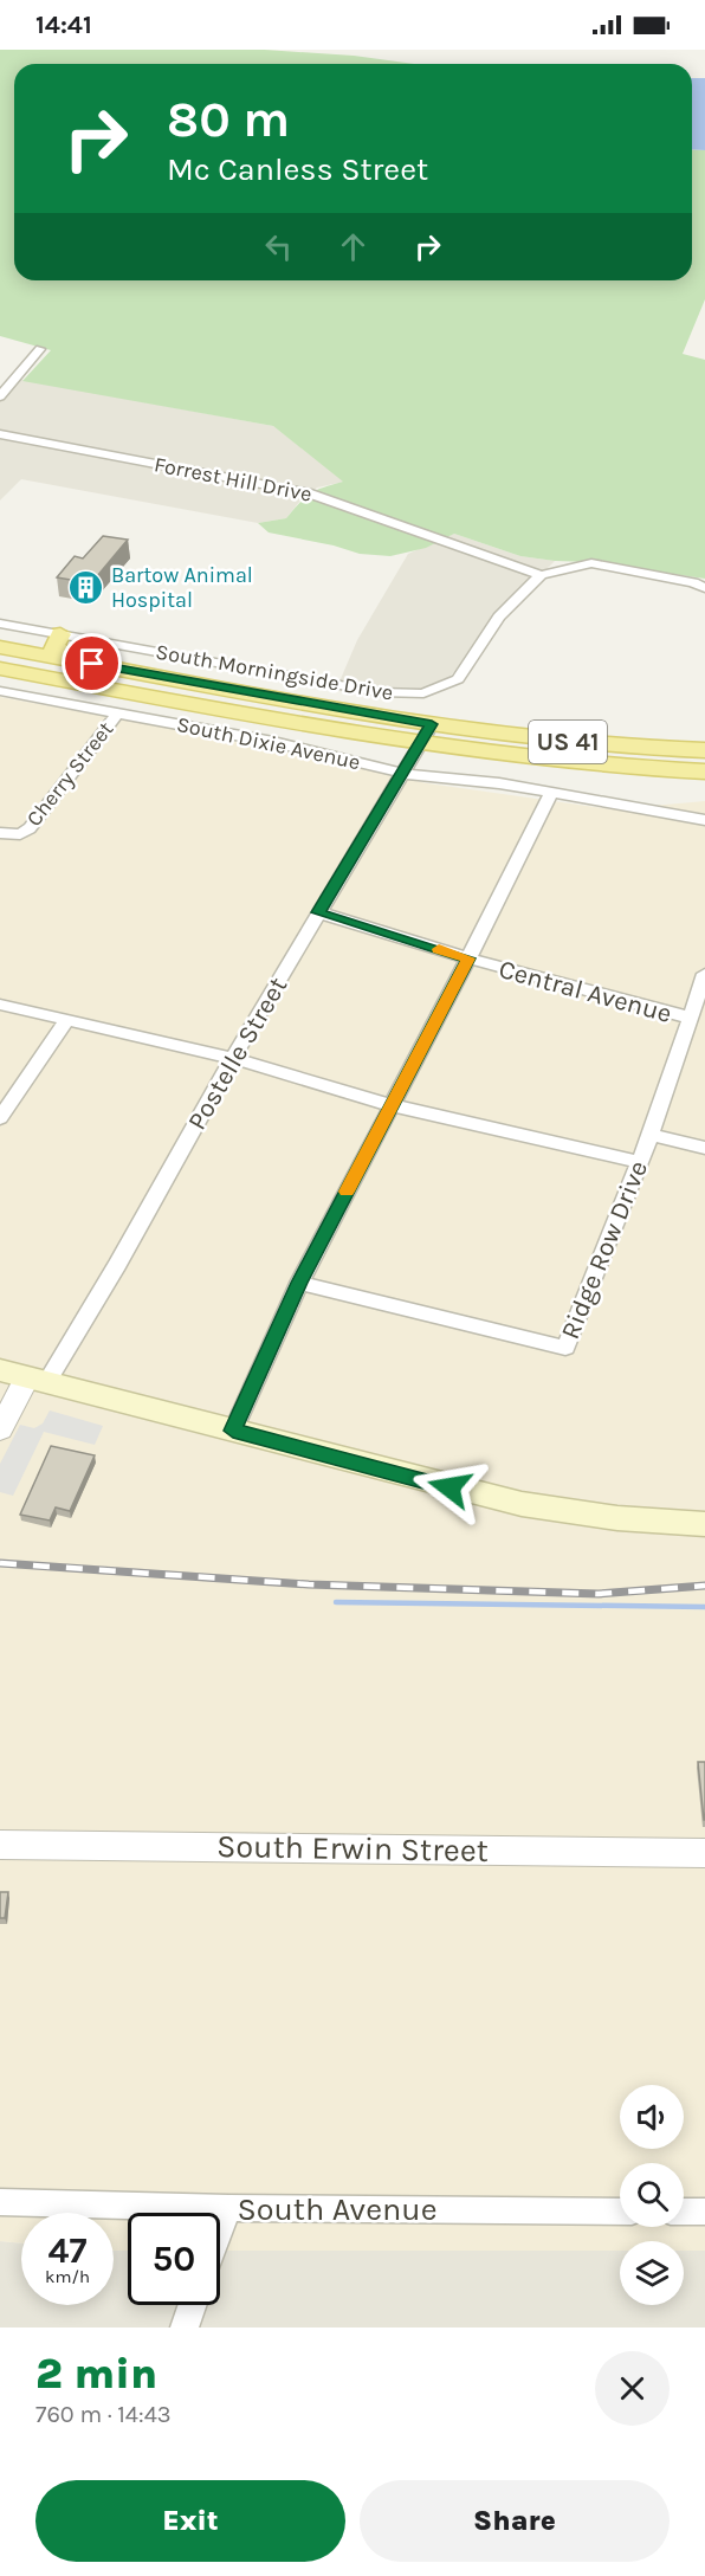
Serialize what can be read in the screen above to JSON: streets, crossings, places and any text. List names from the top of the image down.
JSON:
{
  "streets": {
    "main road": ["US 41"],
    "street": [
      "Forrest Hill Drive",
      "South Morningside Drive",
      "South Dixie Avenue",
      "Cherry Street",
      "Central Avenue",
      "Postelle Street",
      "Ridge Row Drive",
      "South Erwin Street",
      "South Avenue"
    ]
  },
  "crossings": [
    ["Forrest Hill Drive", "South Morningside Drive"],
    ["US 41", "South Dixie Avenue"],
    ["US 41", "Postelle Street"],
    ["South Dixie Avenue", "Cherry Street"],
    ["South Dixie Avenue", "Postelle Street"],
    ["Central Avenue", "Postelle Street"],
    ["Central Avenue", "Ridge Row Drive"]
  ],
  "places": {
    "building": ["Bartow Animal Hospital"]
  },
  "page": {
    "status": "14:41",
    "turn": ["80 m", "Mc Canless Street"],
    "speed": "47 km/h",
    "limit": "50",
    "heading": ["2 min", "760 m · 14:43"],
    "buttons": ["Exit", "Share"]
  }
}
